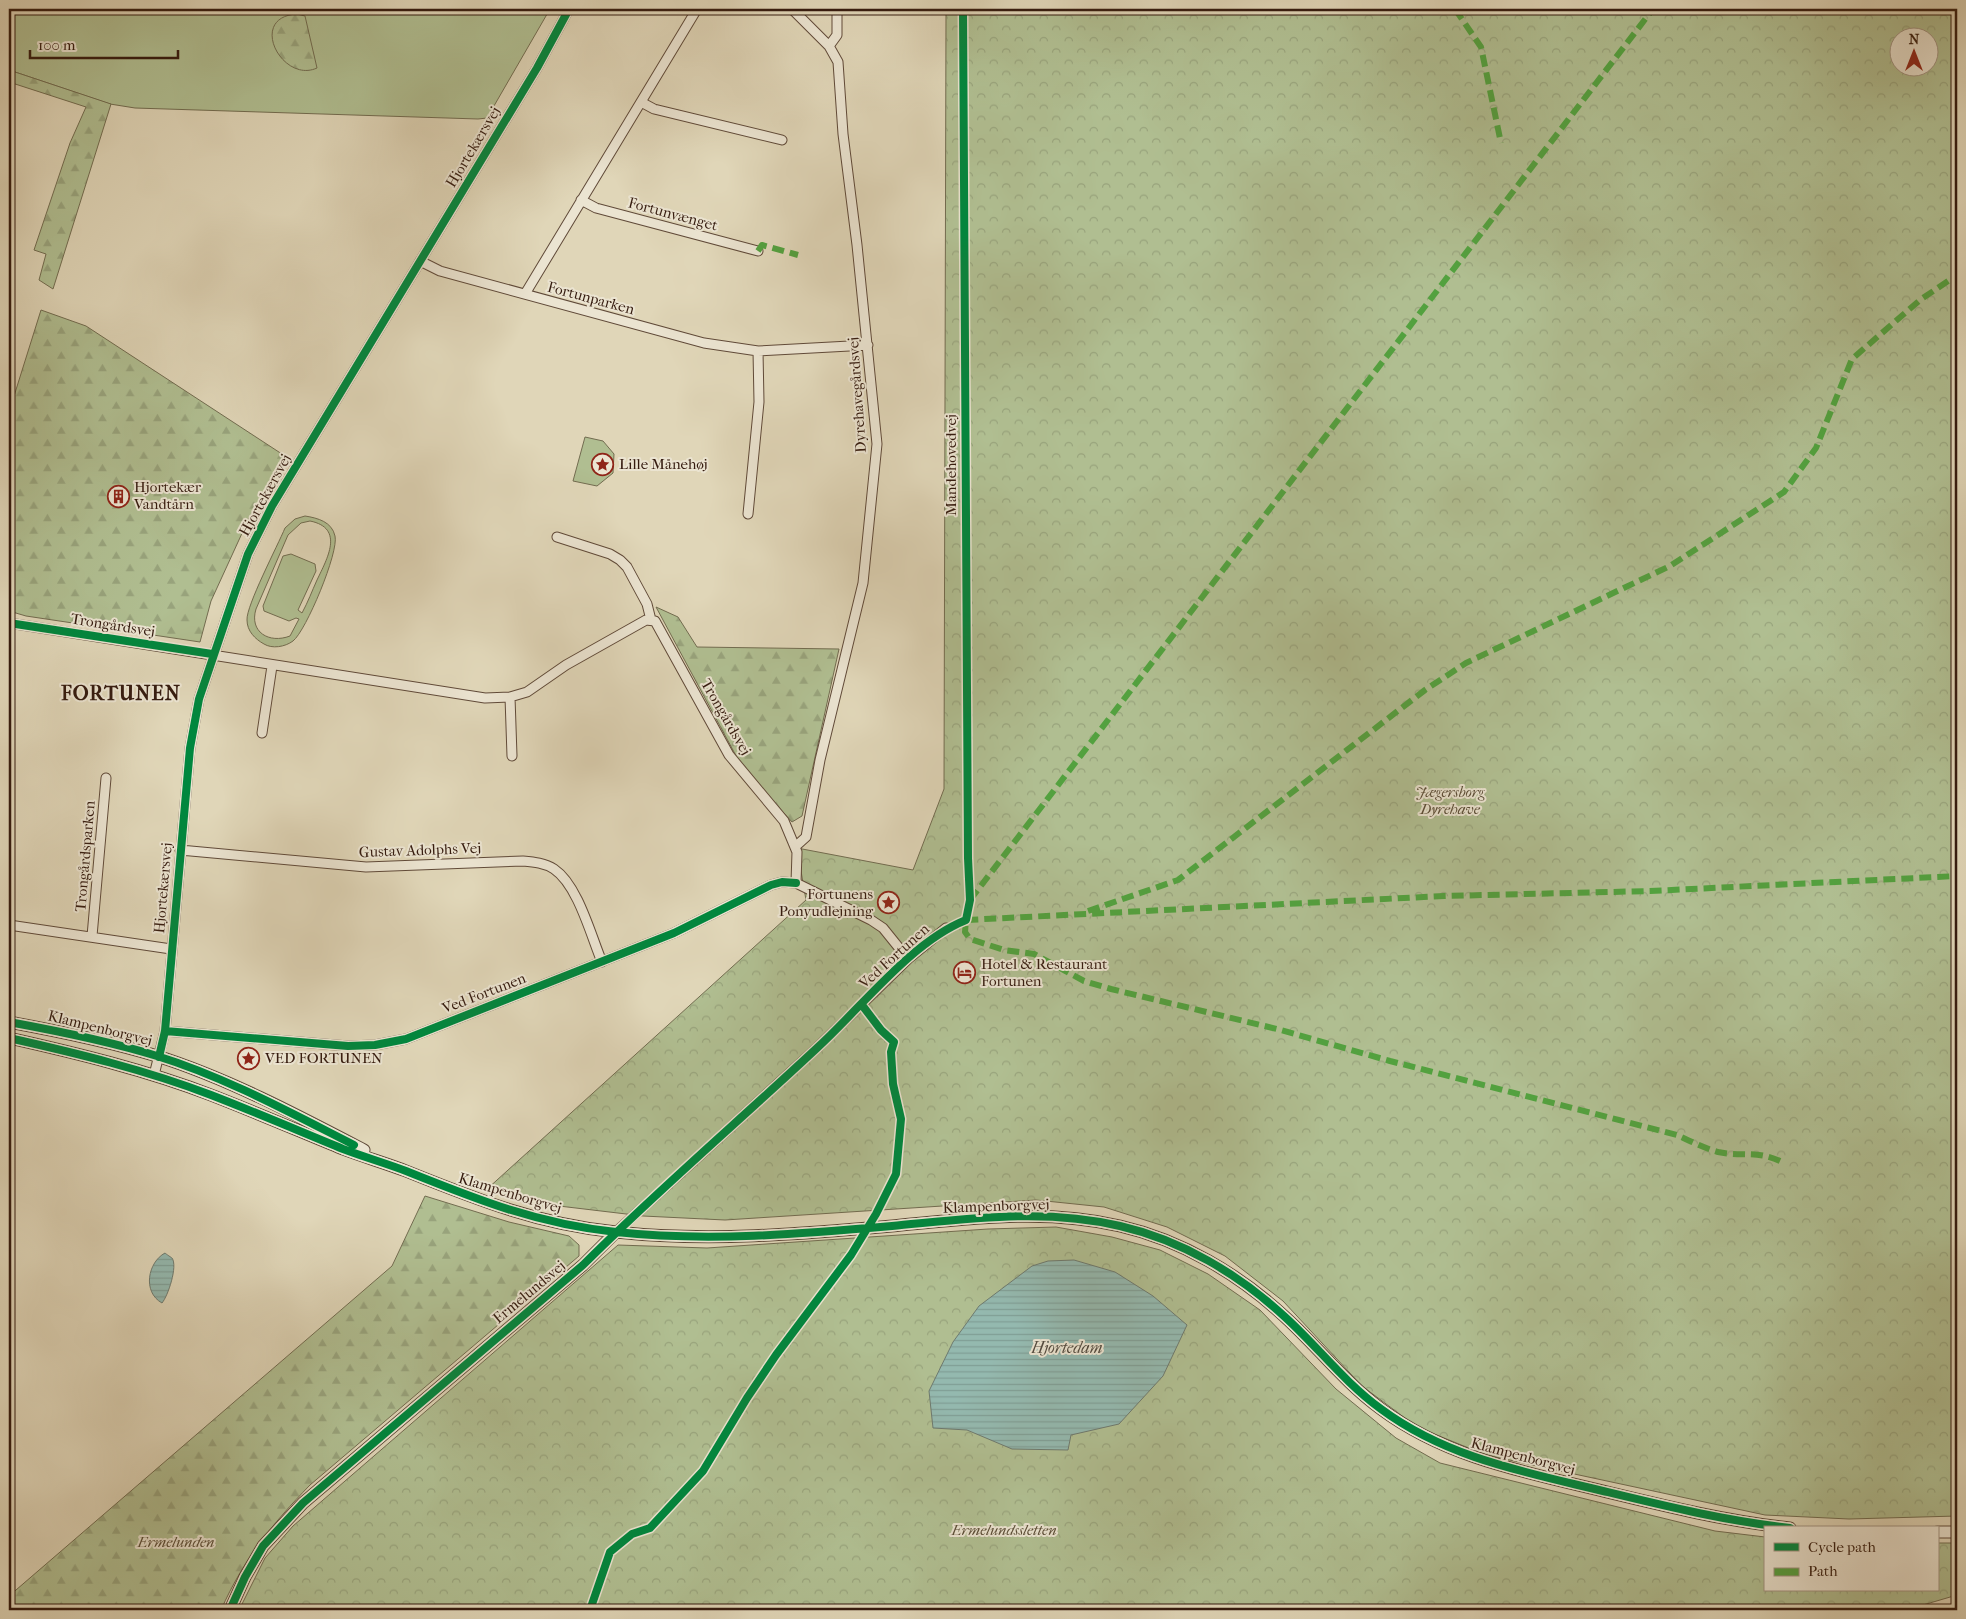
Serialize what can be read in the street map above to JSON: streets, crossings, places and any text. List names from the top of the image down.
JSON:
{
  "streets": {
    "street": [
      "Hjortekærsvej",
      "Fortunvænget",
      "Fortunparken",
      "Dyrehavegårdsvej",
      "Trongårdsvej",
      "Gustav Adolphs Vej",
      "Trongårdsparken",
      "Ved Fortunen",
      "Klampenborgvej",
      "Ermelundsvej"
    ],
    "cycle path": ["Mandehovedvej"]
  },
  "crossings": [
    ["Hjortekærsvej", "Fortunparken"],
    ["Hjortekærsvej", "Trongårdsvej"],
    ["Hjortekærsvej", "Gustav Adolphs Vej"],
    ["Hjortekærsvej", "Ved Fortunen"],
    ["Hjortekærsvej", "Klampenborgvej"],
    ["Fortunparken", "Dyrehavegårdsvej"],
    ["Dyrehavegårdsvej", "Trongårdsvej"],
    ["Trongårdsvej", "Ved Fortunen"],
    ["Gustav Adolphs Vej", "Ved Fortunen"],
    ["Ved Fortunen", "Ermelundsvej"],
    ["Klampenborgvej", "Ermelundsvej"]
  ],
  "districts": ["FORTUNEN"],
  "water": ["Hjortedam"],
  "parks": ["Jægersborg Dyrehave", "Ermelundssletten", "Ermelunden"],
  "places": {
    "place": ["Lille Månehøj", "Fortunens Ponyudlejning", "VED FORTUNEN"],
    "building": ["Hjortekær Vandtårn"],
    "hotel": ["Hotel & Restaurant Fortunen"]
  },
  "legend": ["Cycle path", "Path"],
  "scale_bar": "100 m",
  "north": "top"
}
